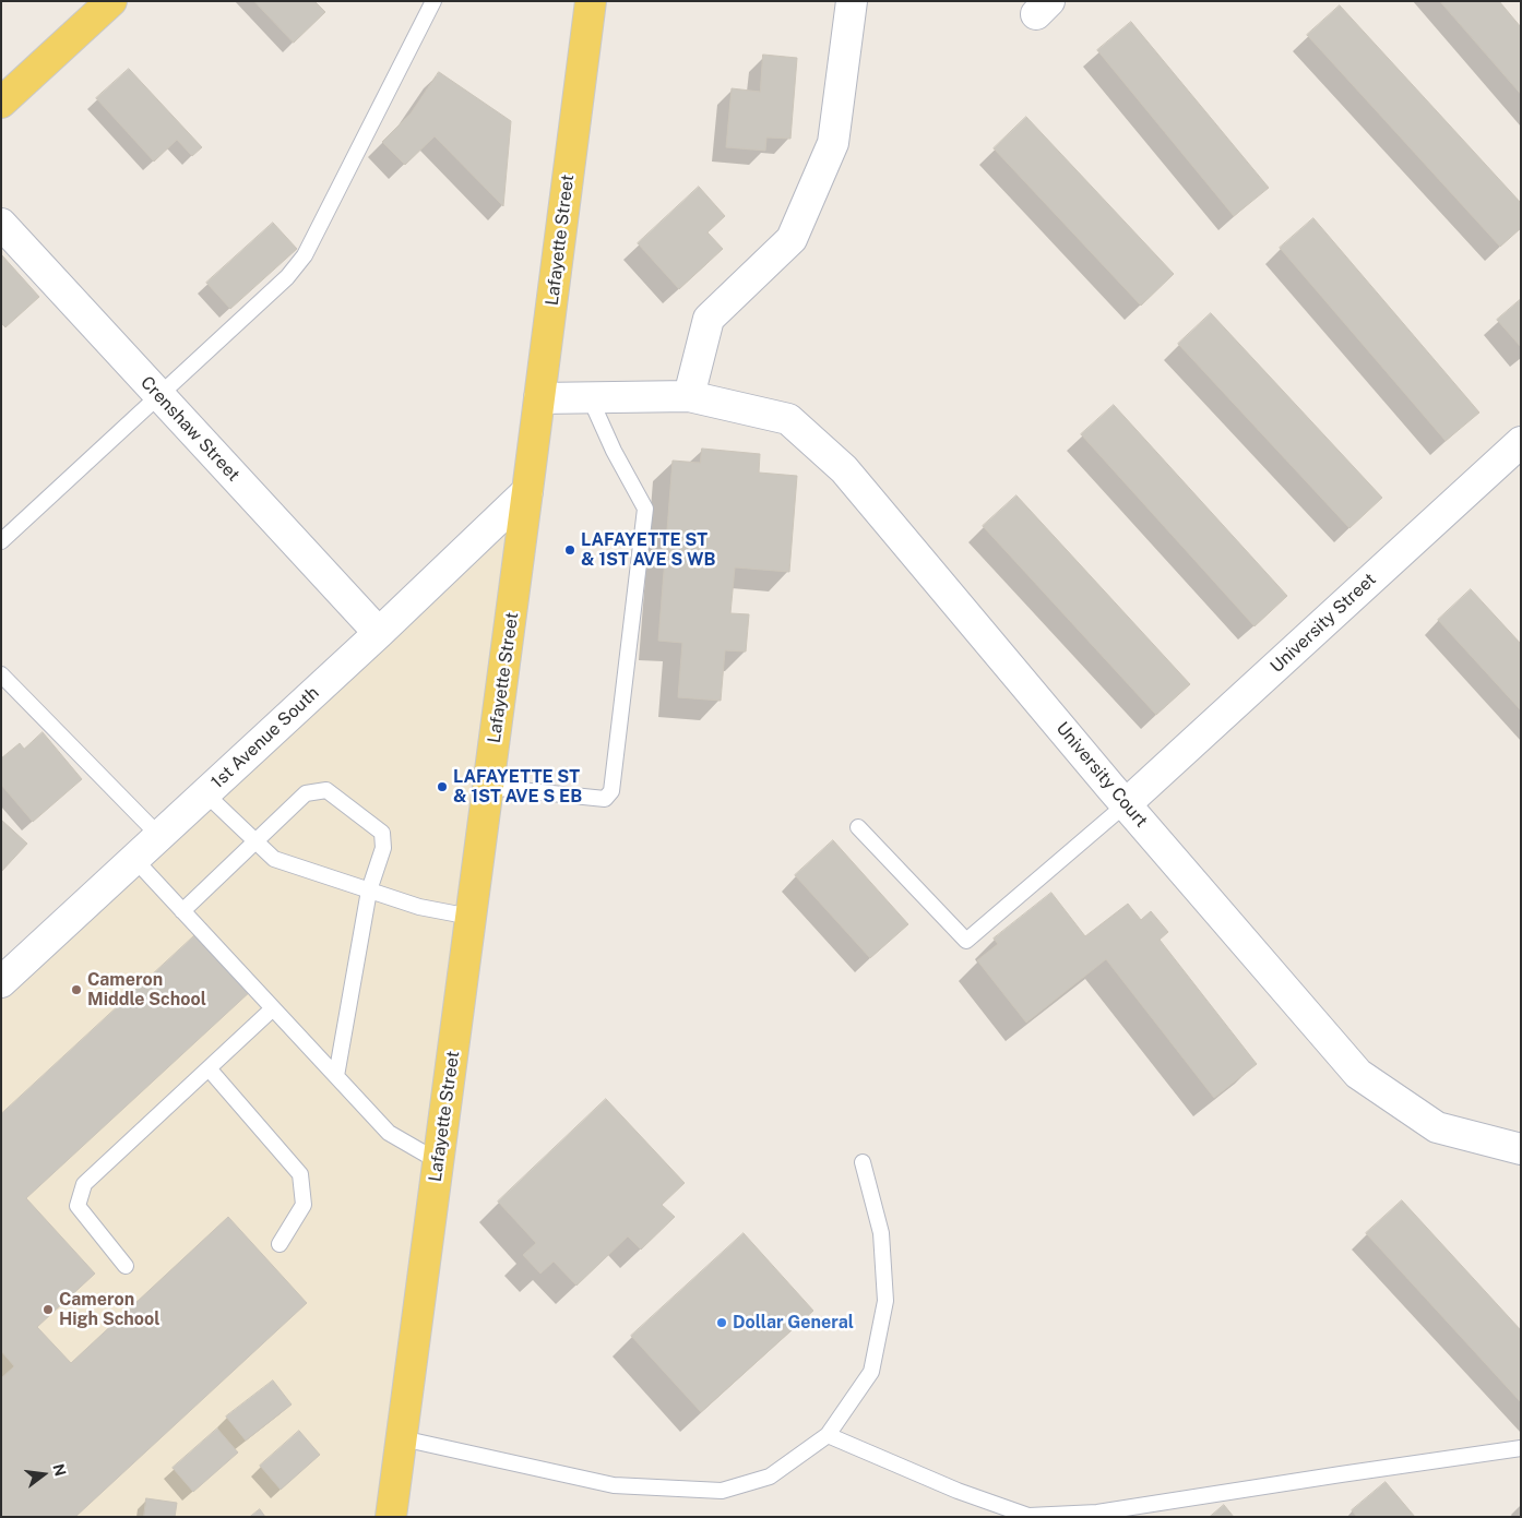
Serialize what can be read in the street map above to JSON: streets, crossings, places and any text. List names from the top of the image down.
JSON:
{
  "streets": {
    "main road": ["Lafayette Street"],
    "street": [
      "Crenshaw Street",
      "University Street",
      "1st Avenue South",
      "University Court"
    ]
  },
  "crossings": [
    ["Lafayette Street", "1st Avenue South"],
    ["Crenshaw Street", "1st Avenue South"],
    ["University Street", "University Court"]
  ],
  "places": [
    "LAFAYETTE ST & 1ST AVE S WB",
    "LAFAYETTE ST & 1ST AVE S EB",
    "Cameron Middle School",
    "Cameron High School",
    "Dollar General"
  ],
  "north": "right"
}
